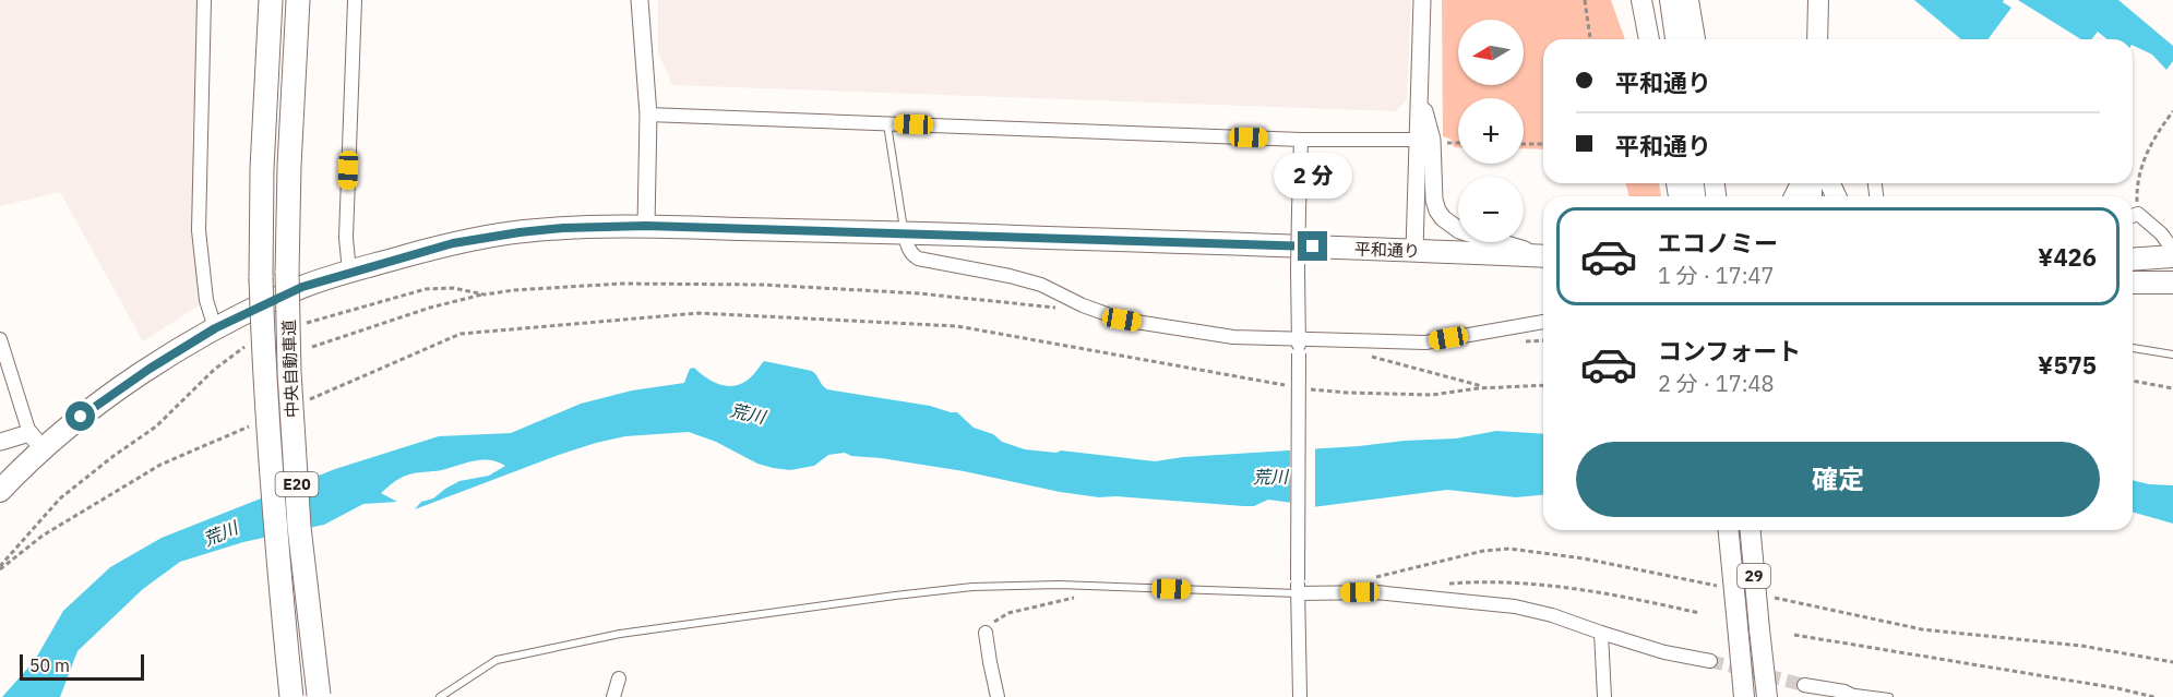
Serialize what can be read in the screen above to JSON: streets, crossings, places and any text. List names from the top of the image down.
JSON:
{
  "streets": {
    "highway": ["平和通り", "中央自動車道", "E20"],
    "main road": ["29"]
  },
  "water": ["荒川"],
  "scale_bar": "50 m",
  "north": "left",
  "page": {
    "map_buttons": ["+", "−"],
    "banner": ["平和通り", "平和通り"],
    "bubble": "2 分",
    "list": [
      {
        "name": "エコノミー",
        "note": "1 分 · 17:47",
        "value": "¥426"
      },
      {
        "name": "コンフォート",
        "note": "2 分 · 17:48",
        "value": "¥575"
      }
    ],
    "buttons": "確定",
    "scale": "50 m"
  }
}
